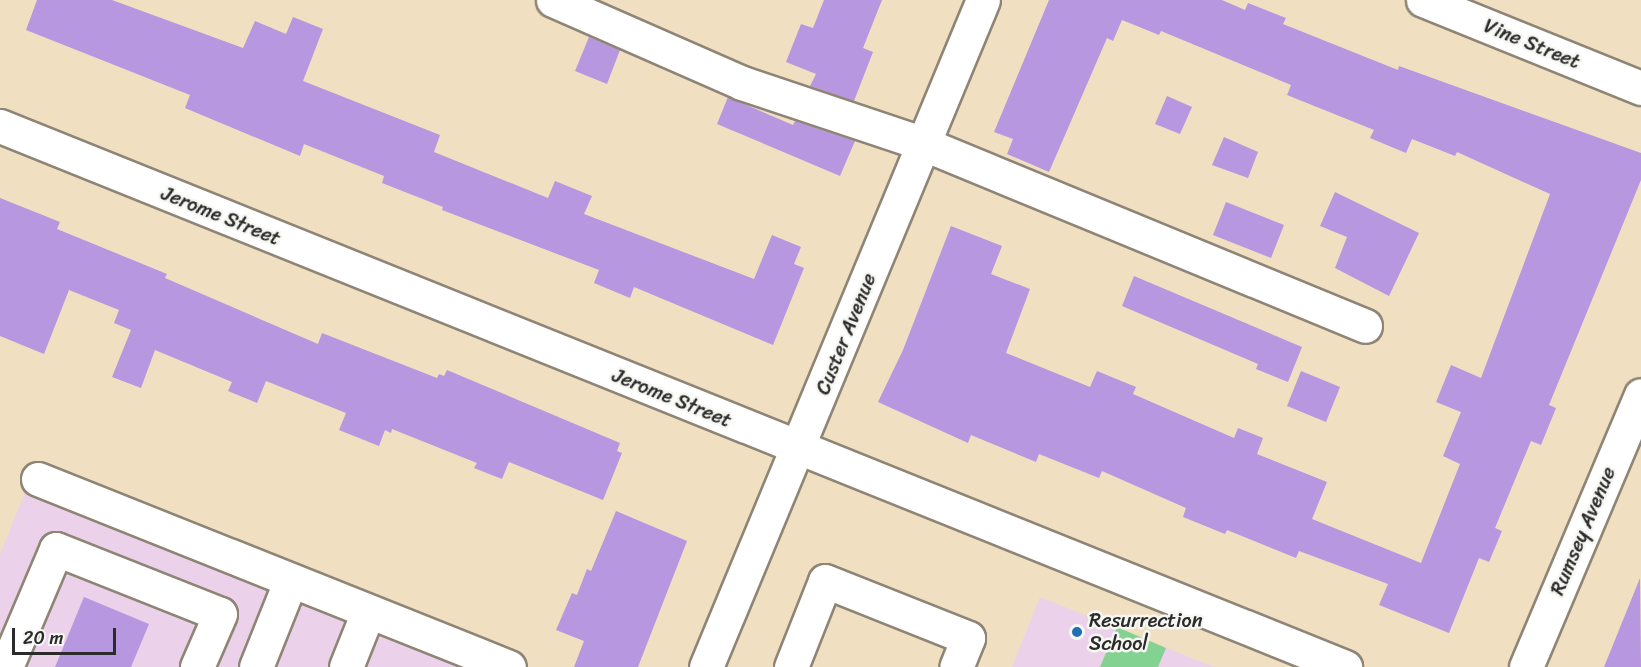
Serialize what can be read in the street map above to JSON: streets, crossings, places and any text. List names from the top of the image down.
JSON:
{
  "streets": {
    "street": [
      "Vine Street",
      "Jerome Street",
      "Custer Avenue",
      "Rumsey Avenue"
    ]
  },
  "crossings": [
    ["Jerome Street", "Custer Avenue"]
  ],
  "places": ["Resurrection School"],
  "scale_bar": "20 m"
}
